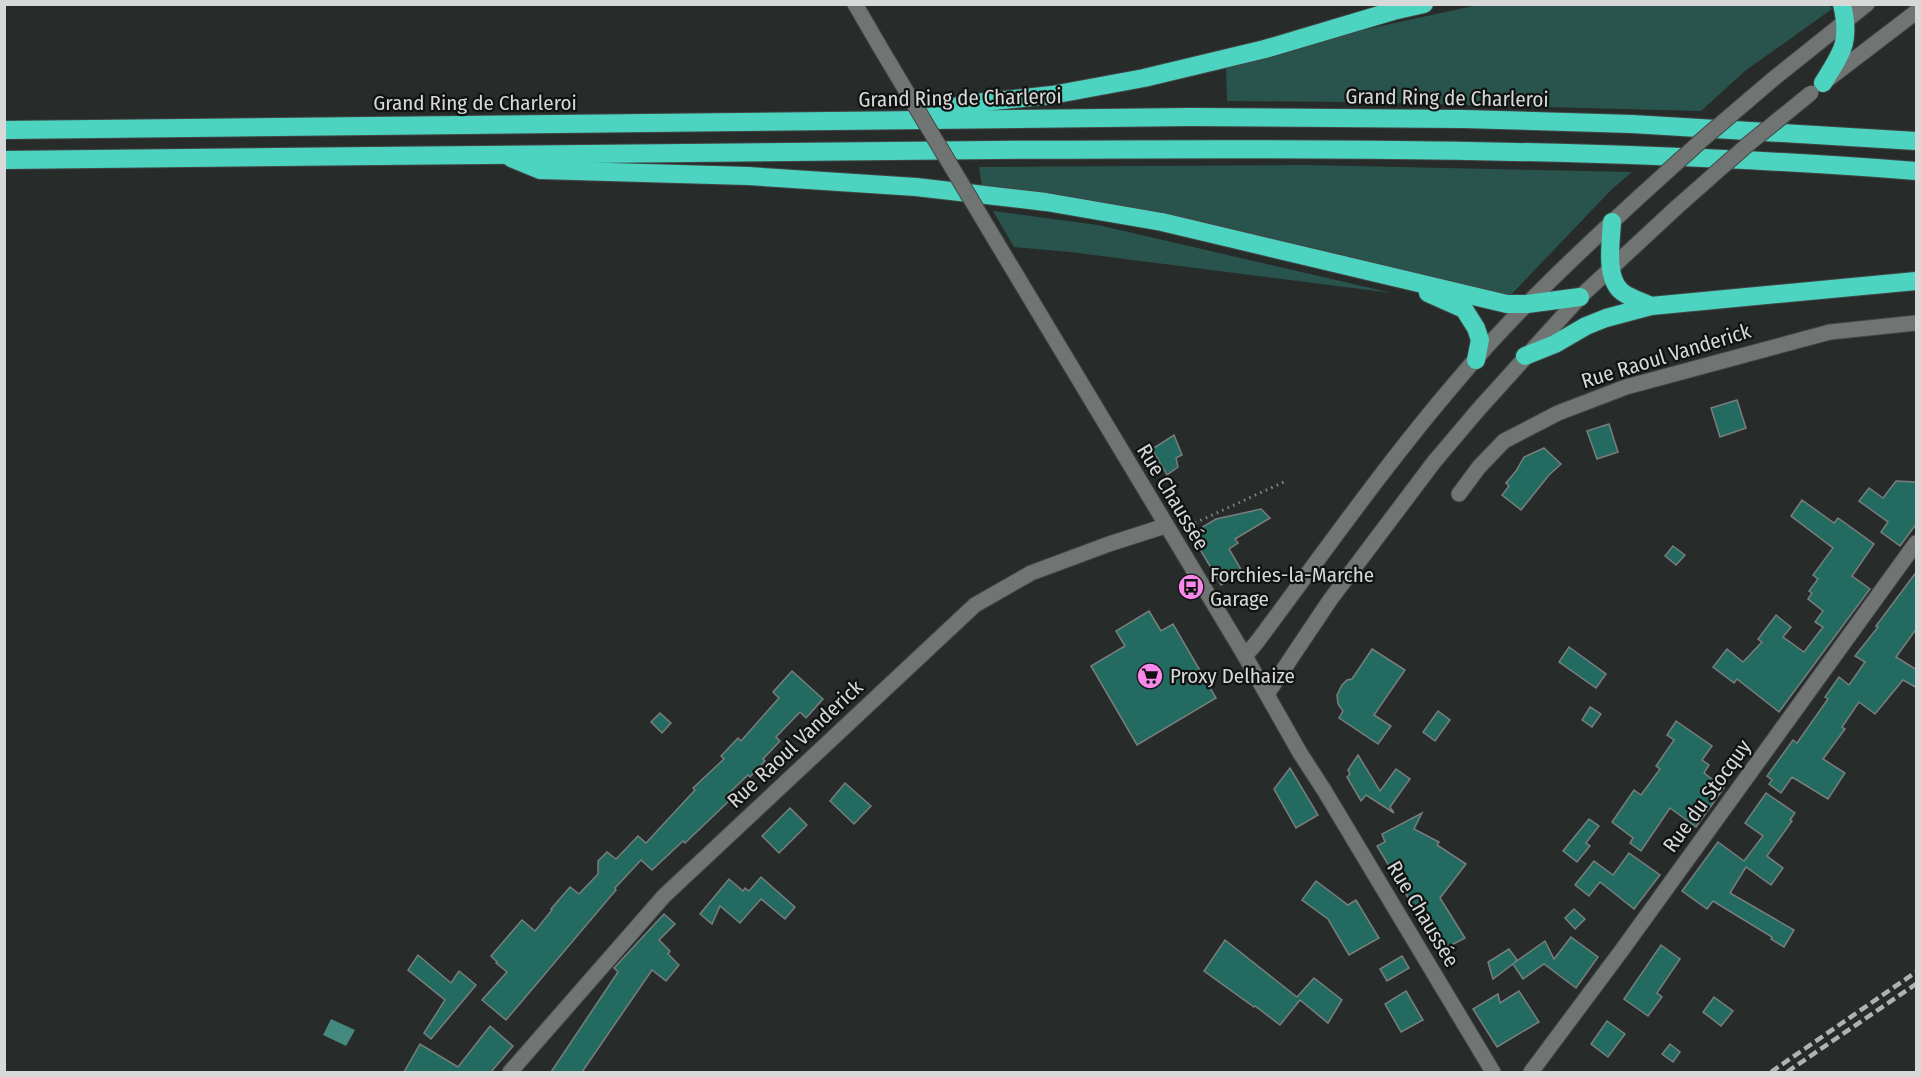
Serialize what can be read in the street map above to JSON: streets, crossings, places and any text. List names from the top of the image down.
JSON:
{
  "streets": {
    "highway": ["Grand Ring de Charleroi"],
    "main road": ["Rue Raoul Vanderick", "Rue Chaussée", "Rue du Stocquy"]
  },
  "crossings": [
    ["Rue Raoul Vanderick", "Rue Chaussée"]
  ],
  "places": {
    "bus stop": ["Forchies-la-Marche Garage"],
    "supermarket": ["Proxy Delhaize"]
  }
}
